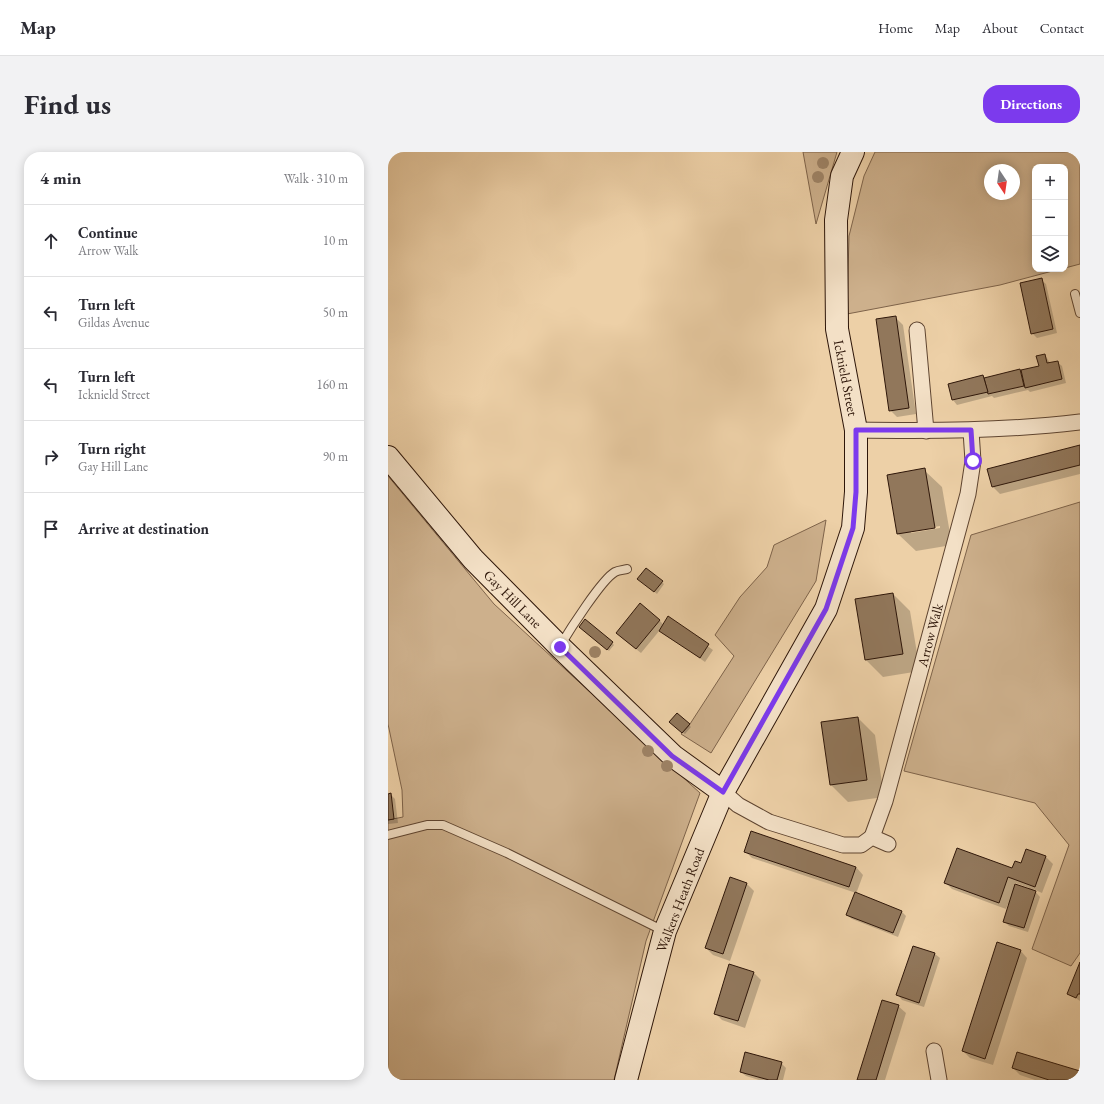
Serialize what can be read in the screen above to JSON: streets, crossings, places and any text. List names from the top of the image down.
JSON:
{
  "streets": {
    "street": [
      "Icknield Street",
      "Gay Hill Lane",
      "Arrow Walk",
      "Walkers Heath Road"
    ]
  },
  "crossings": [
    ["Icknield Street", "Gay Hill Lane"],
    ["Icknield Street", "Walkers Heath Road"],
    ["Gay Hill Lane", "Walkers Heath Road"]
  ],
  "north": "bottom",
  "page": {
    "header": "Map",
    "nav": [
      "Home",
      "Map",
      "About",
      "Contact"
    ],
    "buttons": "Directions",
    "title": "Find us",
    "heading": ["4 min", "Walk · 310 m"],
    "map_buttons": ["+", "−"],
    "list": [
      ["Continue", "Arrow Walk", "10 m"],
      ["Turn left", "Gildas Avenue", "50 m"],
      ["Turn left", "Icknield Street", "160 m"],
      ["Turn right", "Gay Hill Lane", "90 m"],
      "Arrive at destination"
    ]
  }
}
